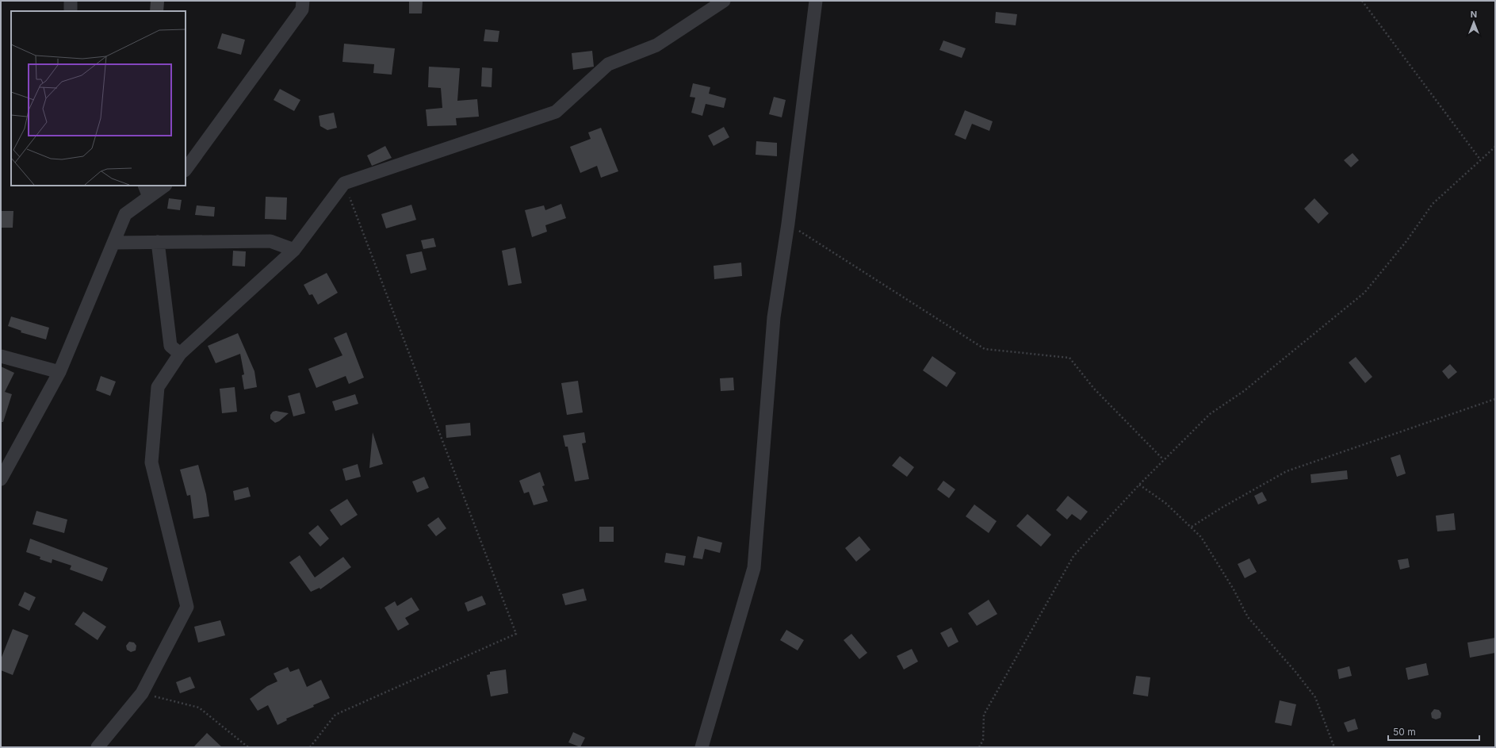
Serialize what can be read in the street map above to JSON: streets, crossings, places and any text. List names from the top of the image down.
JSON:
{
  "scale_bar": "50 m",
  "north": "top"
}
